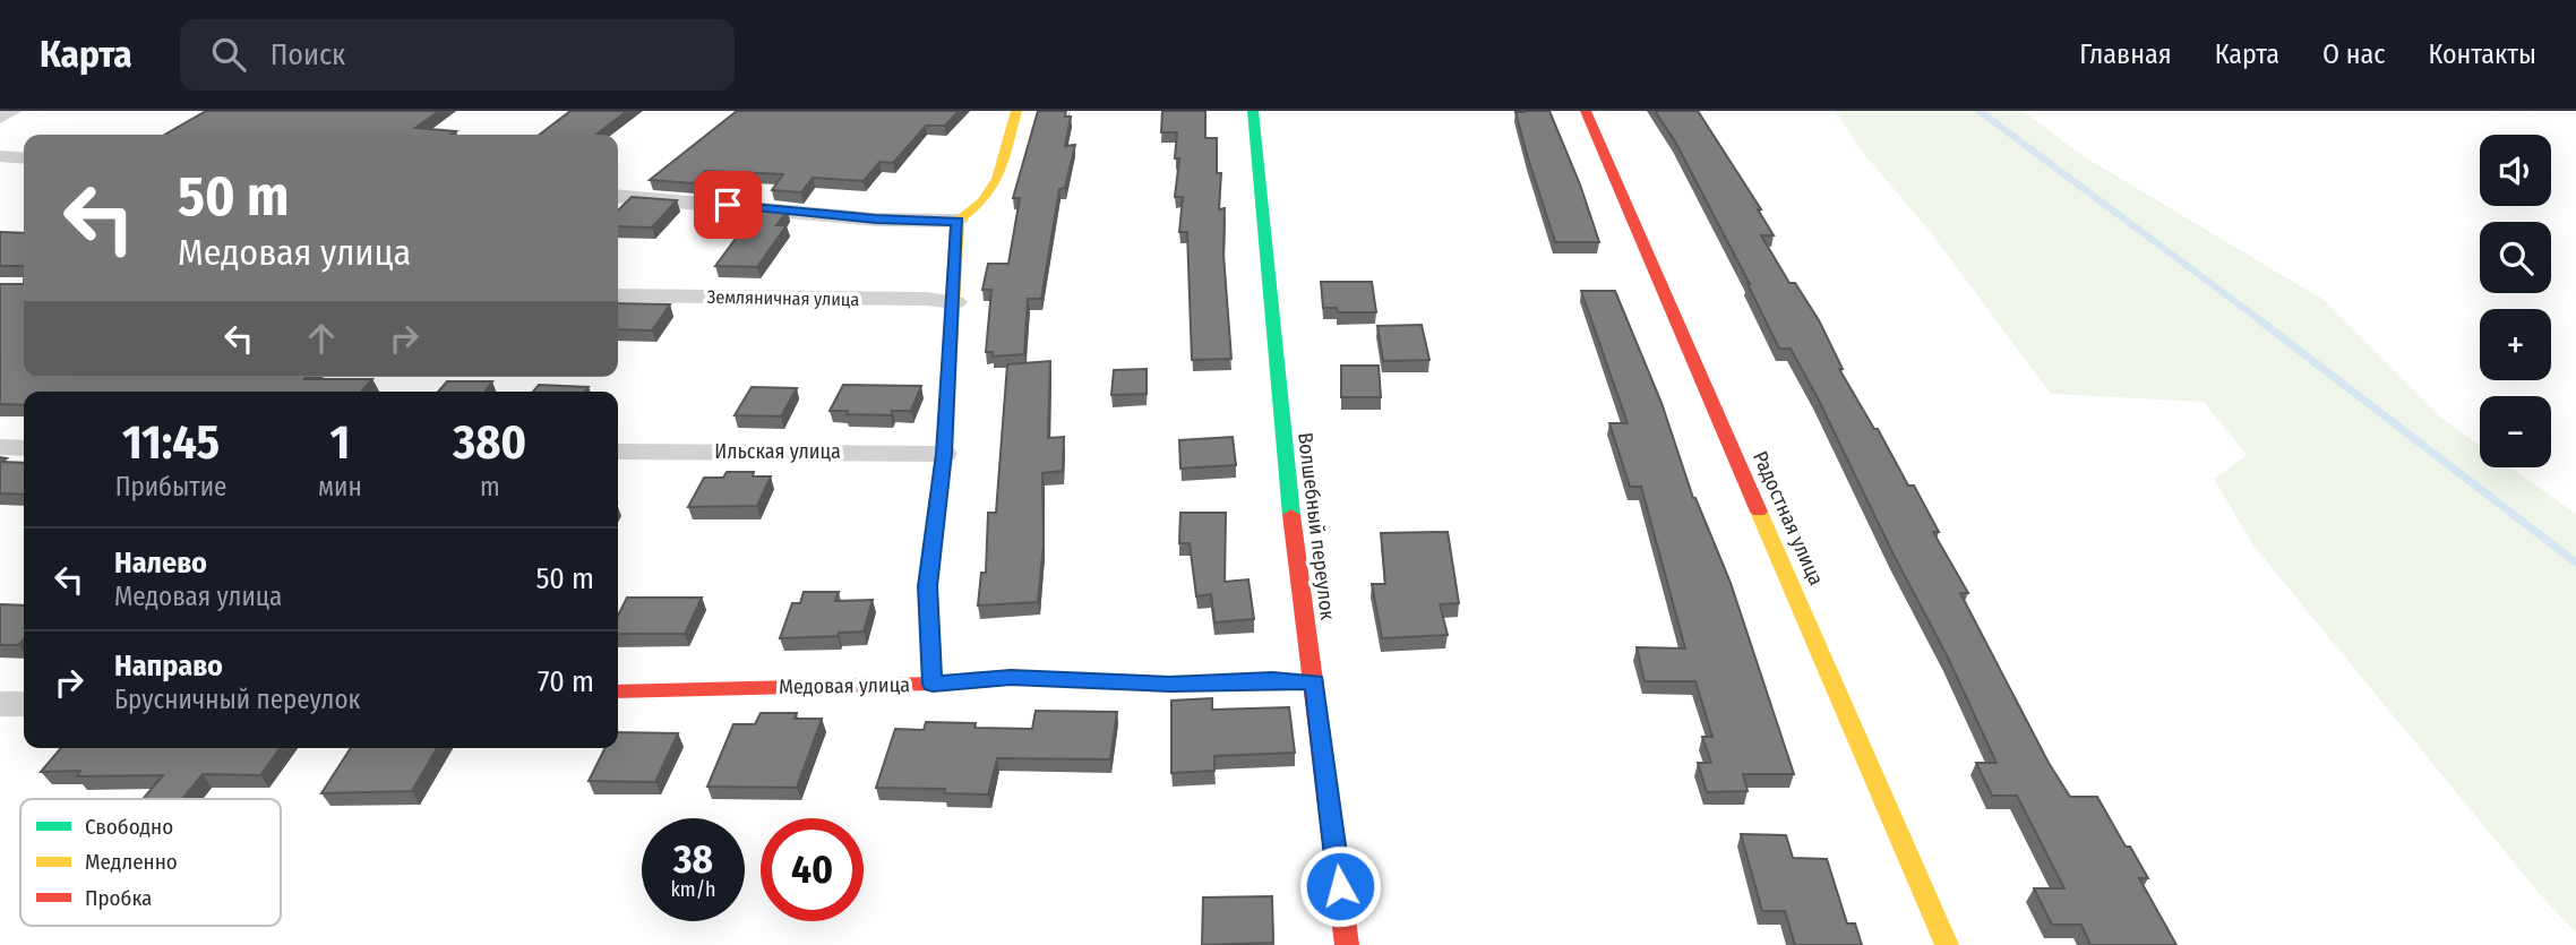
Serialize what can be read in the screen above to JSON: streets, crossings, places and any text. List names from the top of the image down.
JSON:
{
  "streets": {
    "street": [
      "Земляничная улица",
      "Ильская улица",
      "Радостная улица",
      "Волшебный переулок",
      "Медовая улица"
    ]
  },
  "crossings": [
    ["Волшебный переулок", "Медовая улица"]
  ],
  "legend": ["Свободно", "Медленно", "Пробка"],
  "page": {
    "header": "Карта",
    "search": "Поиск",
    "nav": [
      "Главная",
      "Карта",
      "О нас",
      "Контакты"
    ],
    "map_buttons": ["+", "−"],
    "turn": ["50 m", "Медовая улица"],
    "eta": [
      "11:45",
      "Прибытие",
      "1",
      "мин",
      "380",
      "m"
    ],
    "list": [
      {
        "name": "Налево",
        "note": "Медовая улица",
        "value": "50 m"
      },
      {
        "name": "Направо",
        "note": "Брусничный переулок",
        "value": "70 m"
      }
    ],
    "speed": "38 km/h",
    "limit": "40"
  }
}
